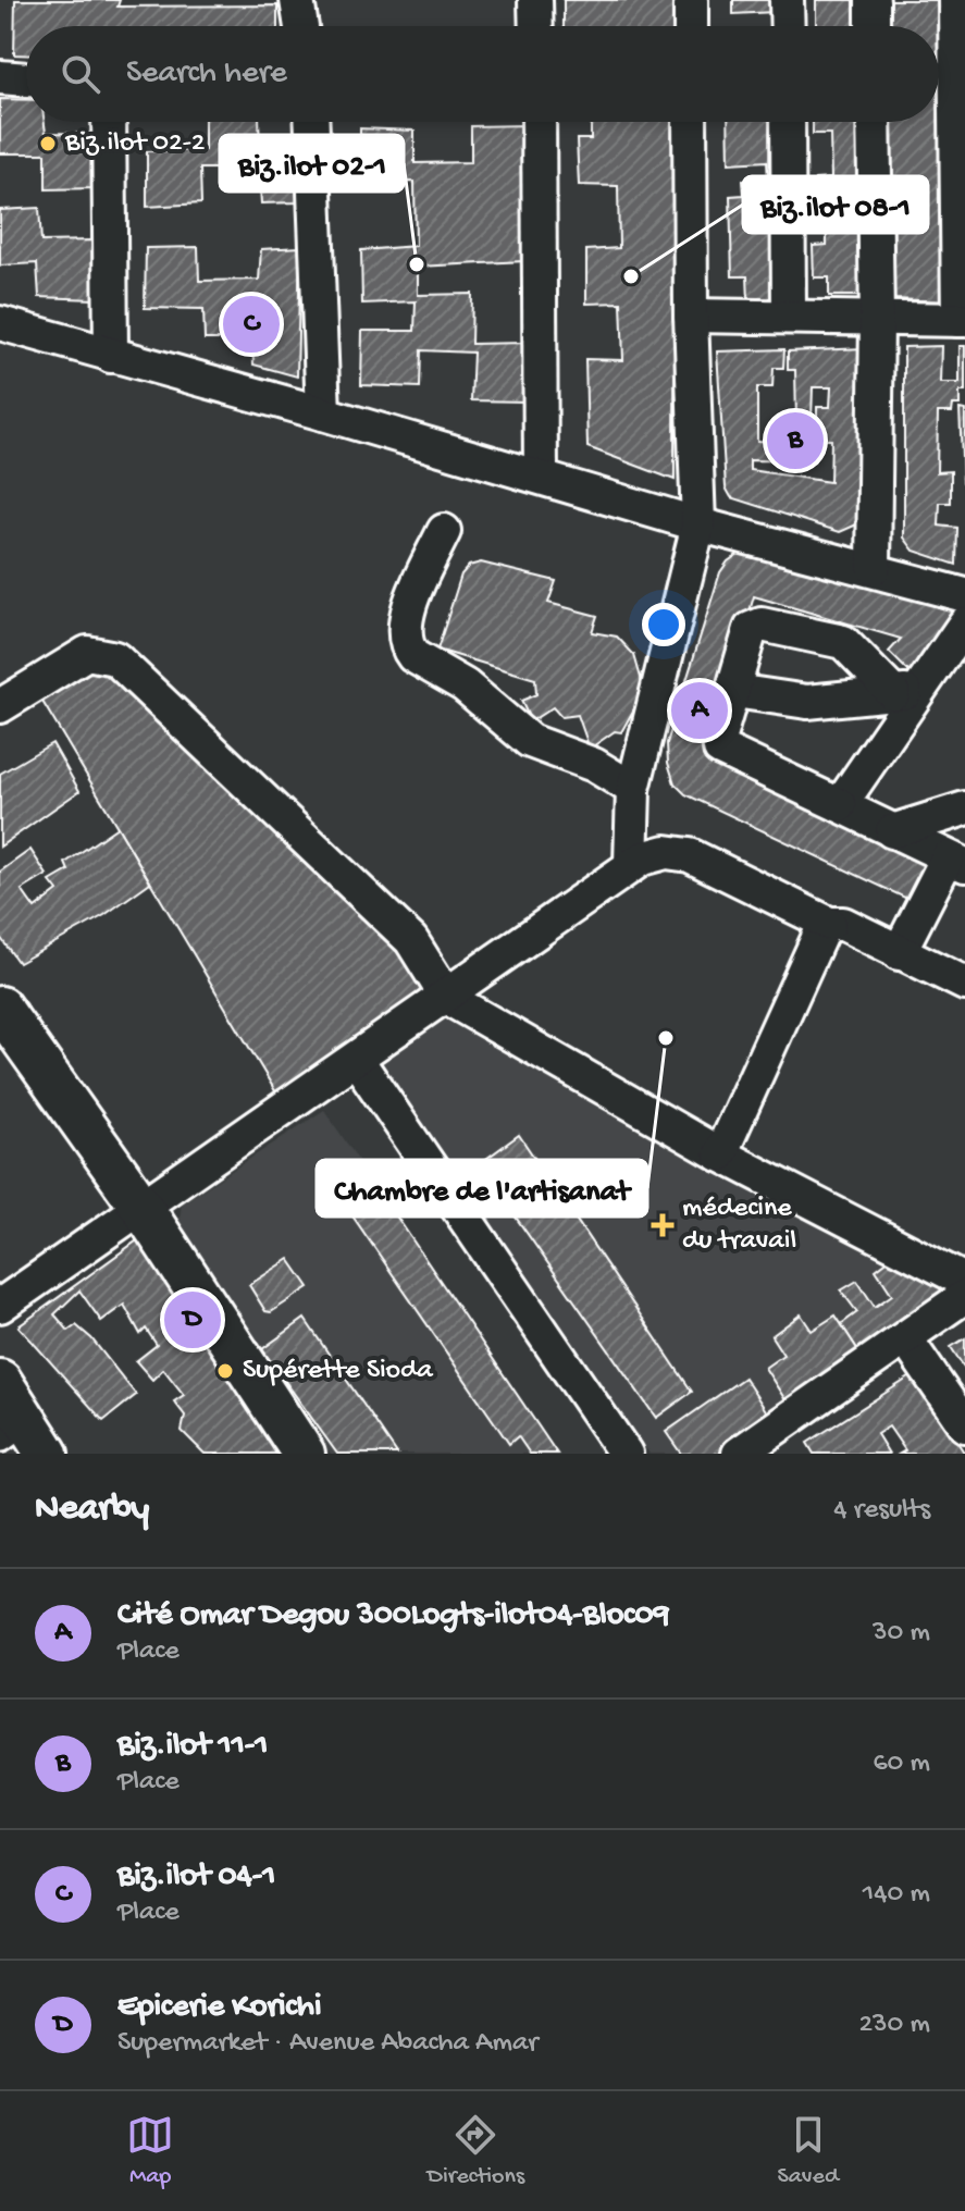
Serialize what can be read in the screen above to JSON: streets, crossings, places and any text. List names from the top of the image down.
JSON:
{
  "places": {
    "other": [
      "Biz.ilot 02-2",
      "Biz.ilot 02-1",
      "Biz.ilot 08-1",
      "Chambre de l'artisanat",
      "Supérette Sioda"
    ],
    "health": ["médecine du travail"]
  },
  "page": {
    "search": "Search here",
    "pins": [
      "C",
      "B",
      "A",
      "D"
    ],
    "heading": ["Nearby", "4 results"],
    "list": [
      {
        "mark": "A",
        "name": "Cité Omar Degou 300Logts-ilot04-Bloc09",
        "note": "Place",
        "value": "30 m"
      },
      {
        "mark": "B",
        "name": "Biz.ilot 11-1",
        "note": "Place",
        "value": "60 m"
      },
      {
        "mark": "C",
        "name": "Biz.ilot 04-1",
        "note": "Place",
        "value": "140 m"
      },
      {
        "mark": "D",
        "name": "Epicerie Korichi",
        "note": "Supermarket · Avenue Abacha Amar",
        "value": "230 m"
      }
    ],
    "nav": ["Map", "Directions", "Saved"]
  }
}
